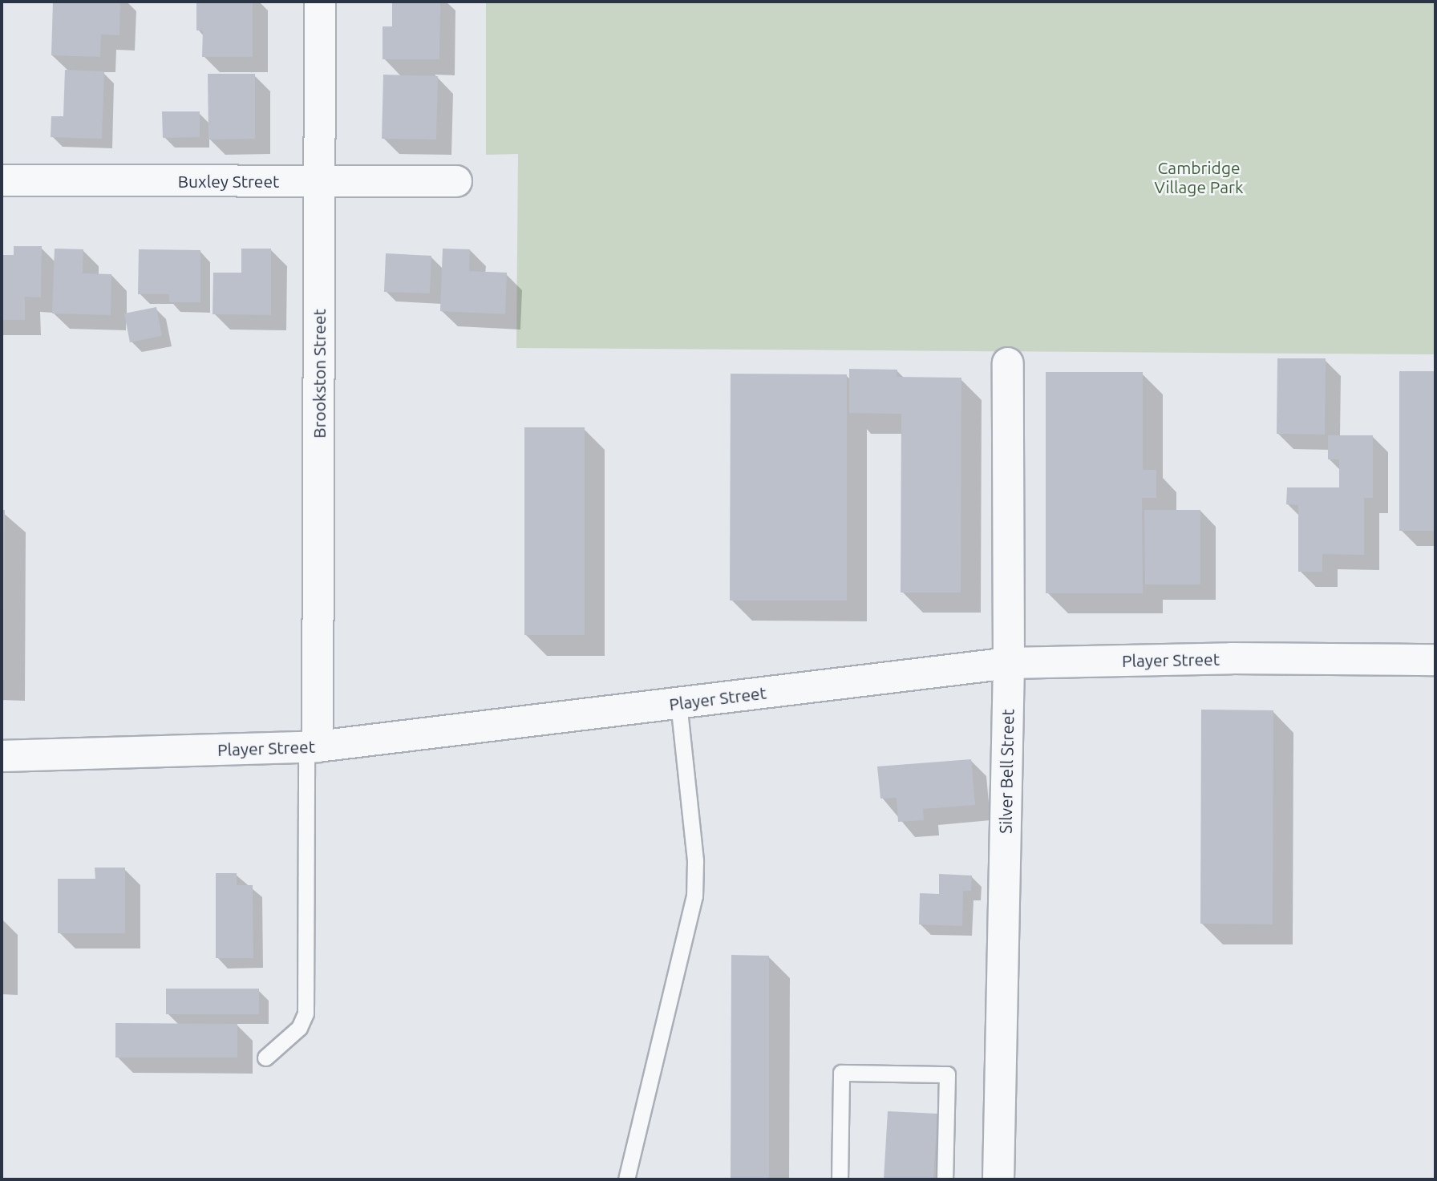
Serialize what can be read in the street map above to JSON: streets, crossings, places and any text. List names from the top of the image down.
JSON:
{
  "streets": {
    "street": [
      "Buxley Street",
      "Brookston Street",
      "Player Street",
      "Silver Bell Street"
    ]
  },
  "crossings": [
    ["Buxley Street", "Brookston Street"],
    ["Brookston Street", "Player Street"],
    ["Player Street", "Silver Bell Street"]
  ],
  "parks": ["Cambridge Village Park"]
}
